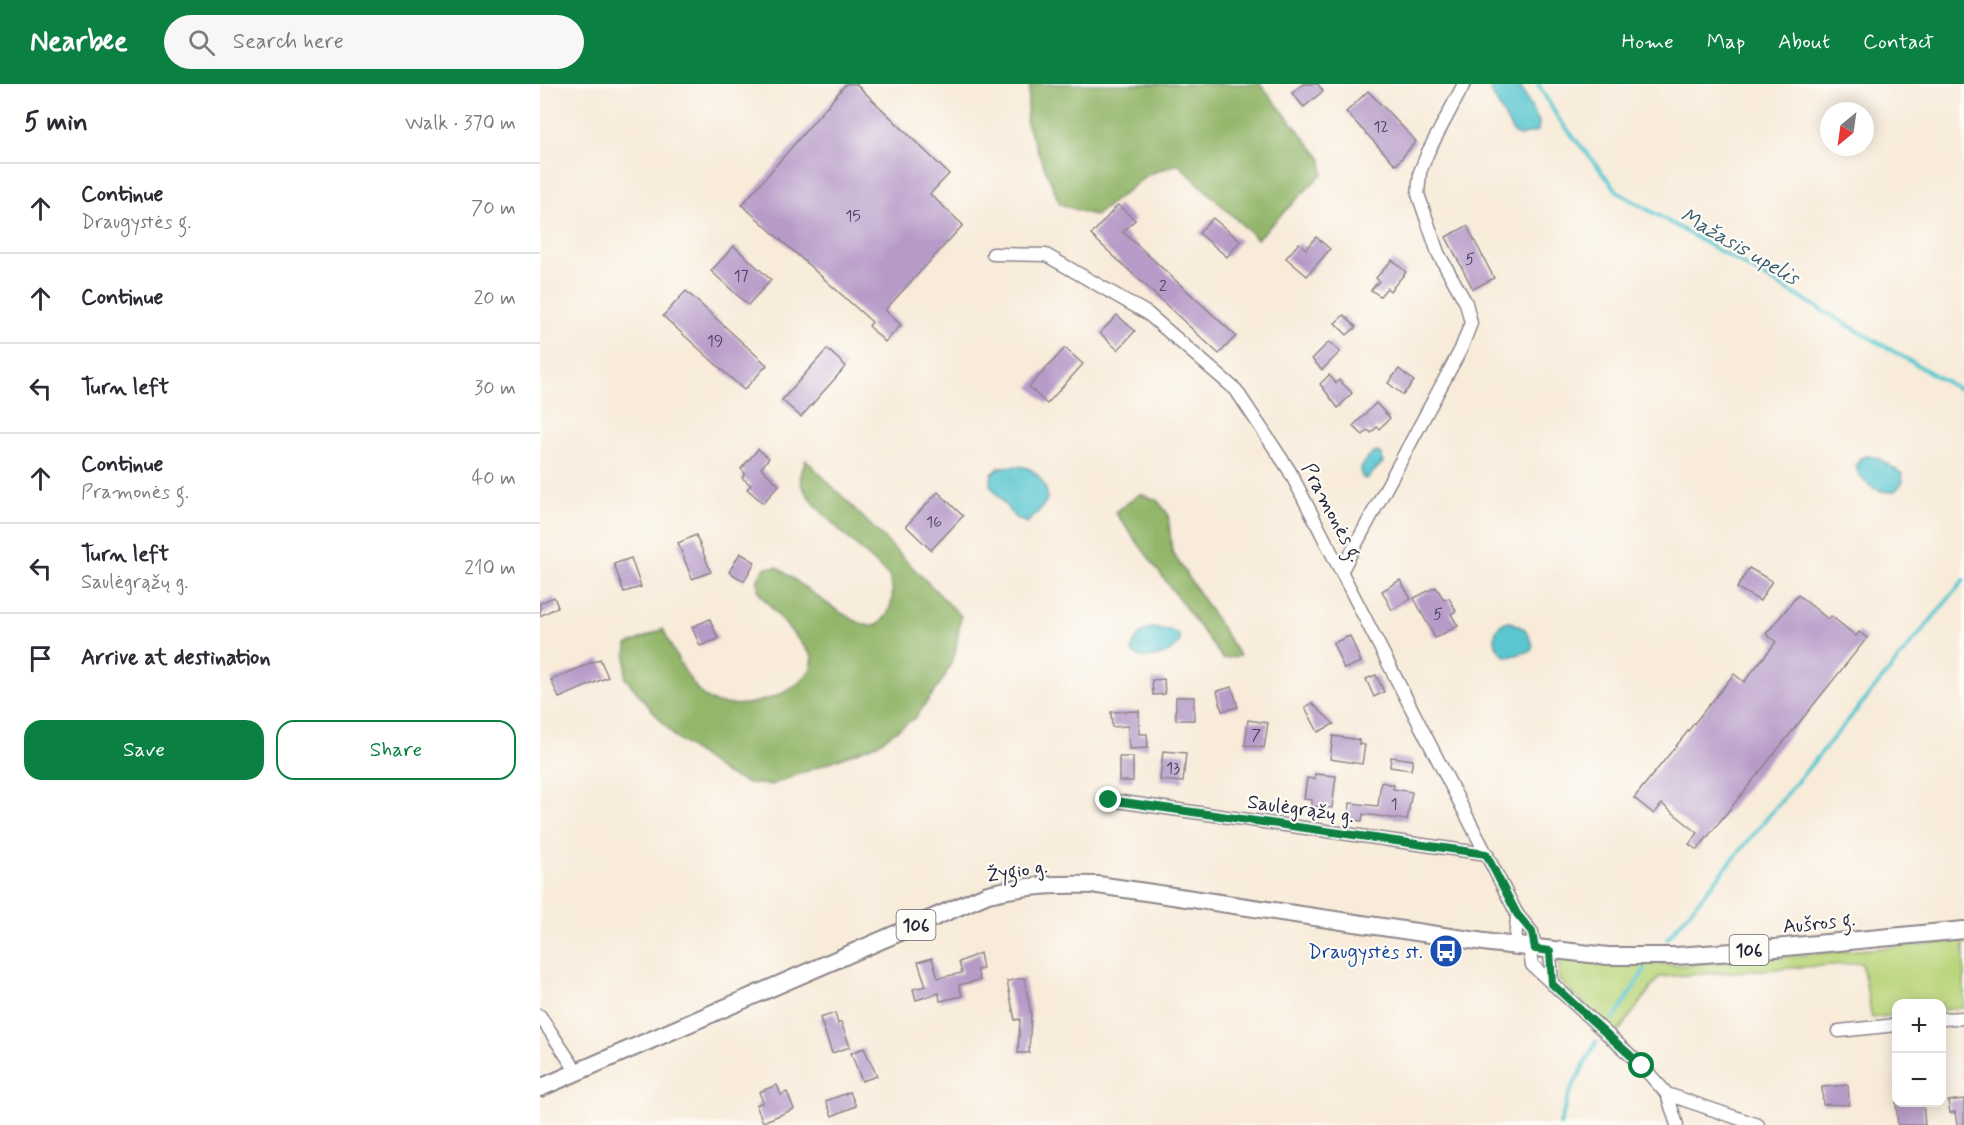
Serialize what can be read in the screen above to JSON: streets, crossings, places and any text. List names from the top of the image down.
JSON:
{
  "streets": {
    "main road": ["Žygio g.", "Aušros g.", "106"],
    "street": ["Pramonės g.", "Saulėgrąžų g."]
  },
  "crossings": [
    ["Pramonės g.", "Saulėgrąžų g."],
    ["Pramonės g.", "Žygio g."],
    ["Pramonės g.", "Aušros g."],
    ["Žygio g.", "Aušros g."]
  ],
  "water": ["Mažasis upelis"],
  "places": {
    "bus stop": ["Draugystės st."]
  },
  "house_numbers": [
    "12",
    "15",
    "5",
    "17",
    "2",
    "19",
    "16",
    "5",
    "7",
    "13",
    "1"
  ],
  "north": "bottom left",
  "page": {
    "header": "Nearbee",
    "search": "Search here",
    "nav": [
      "Home",
      "Map",
      "About",
      "Contact"
    ],
    "heading": ["5 min", "Walk · 370 m"],
    "list": [
      ["Continue", "Draugystės g.", "70 m"],
      ["Continue", "20 m"],
      ["Turn left", "30 m"],
      ["Continue", "Pramonės g.", "40 m"],
      ["Turn left", "Saulėgrąžų g.", "210 m"],
      "Arrive at destination"
    ],
    "buttons": ["Save", "Share"],
    "map_buttons": ["+", "−"]
  }
}
